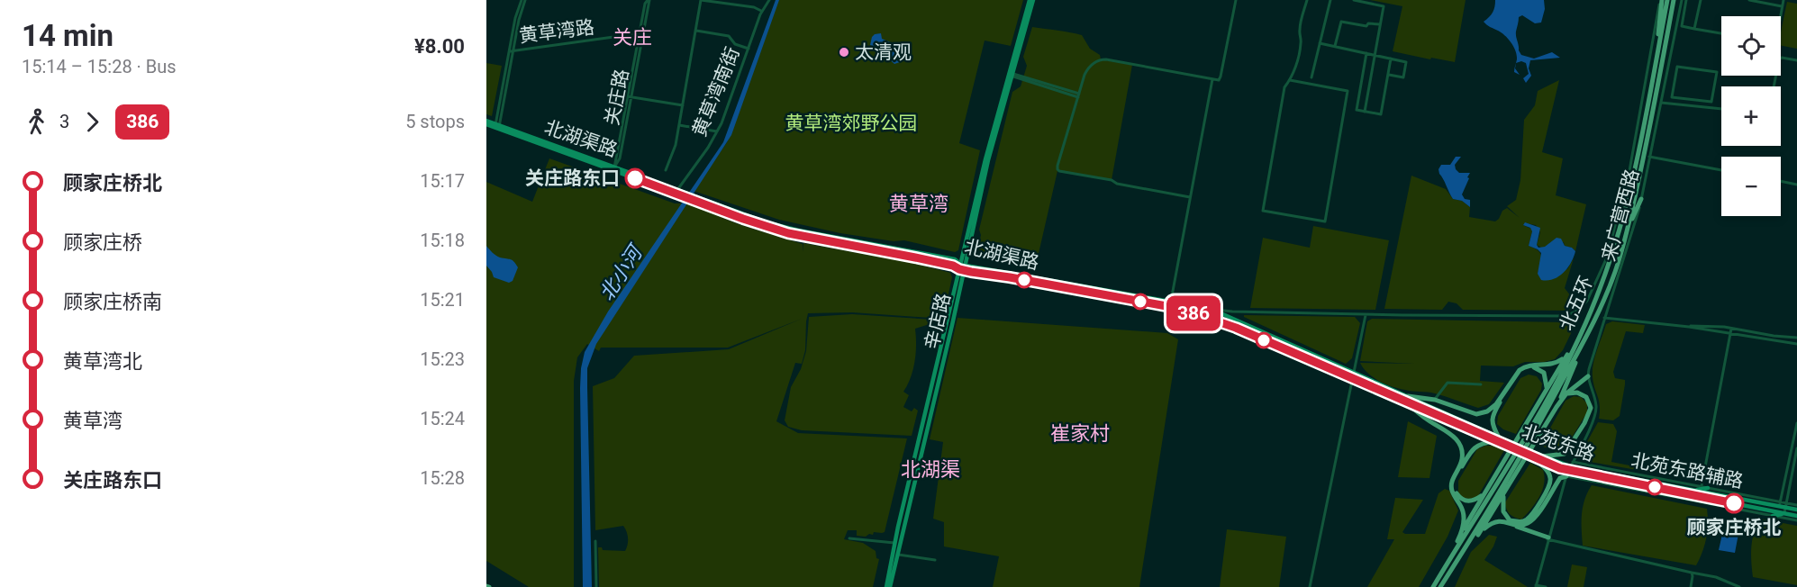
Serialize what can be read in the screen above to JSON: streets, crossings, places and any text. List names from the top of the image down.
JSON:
{
  "streets": {
    "highway": ["北五环"],
    "main road": ["北湖渠路", "辛店路", "北苑东路"],
    "street": [
      "黄草湾路",
      "黄草湾南街",
      "关庄路",
      "来广营西路",
      "北苑东路辅路"
    ]
  },
  "crossings": [
    ["黄草湾路", "关庄路"],
    ["黄草湾南街", "北湖渠路"],
    ["关庄路", "北湖渠路"],
    ["北湖渠路", "辛店路"],
    ["北湖渠路", "北苑东路"],
    ["北苑东路", "北苑东路辅路"]
  ],
  "districts": [
    "关庄",
    "黄草湾",
    "崔家村",
    "北湖渠"
  ],
  "water": ["北小河"],
  "parks": ["黄草湾郊野公园"],
  "places": ["太清观", "关庄路东口", "顾家庄桥北"],
  "lines": ["bus line 386"],
  "page": {
    "heading": ["14 min", "15:14 – 15:28 · Bus", "¥8.00"],
    "on_map": "386",
    "map_buttons": ["+", "−"],
    "legs": ["3", "386", "5 stops"],
    "list": [
      {
        "name": "顾家庄桥北",
        "value": "15:17"
      },
      {
        "name": "顾家庄桥",
        "value": "15:18"
      },
      {
        "name": "顾家庄桥南",
        "value": "15:21"
      },
      {
        "name": "黄草湾北",
        "value": "15:23"
      },
      {
        "name": "黄草湾",
        "value": "15:24"
      },
      {
        "name": "关庄路东口",
        "value": "15:28"
      }
    ]
  }
}
